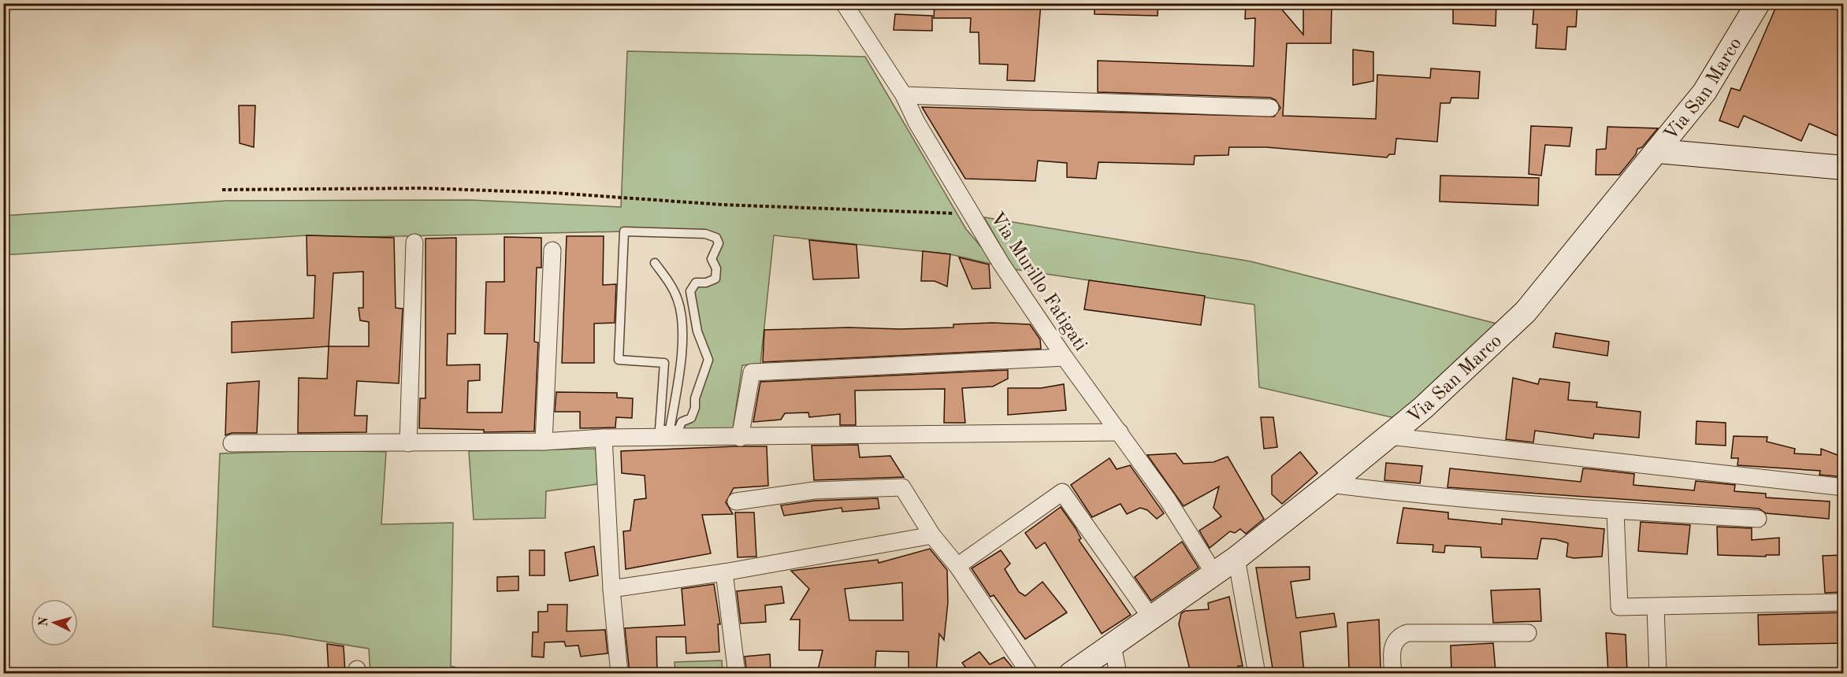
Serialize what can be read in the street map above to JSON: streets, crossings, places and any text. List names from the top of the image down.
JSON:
{
  "streets": {
    "main road": ["Via San Marco"],
    "street": ["Via Murillo Fatigati"]
  },
  "crossings": [
    ["Via San Marco", "Via Murillo Fatigati"]
  ],
  "north": "left"
}
